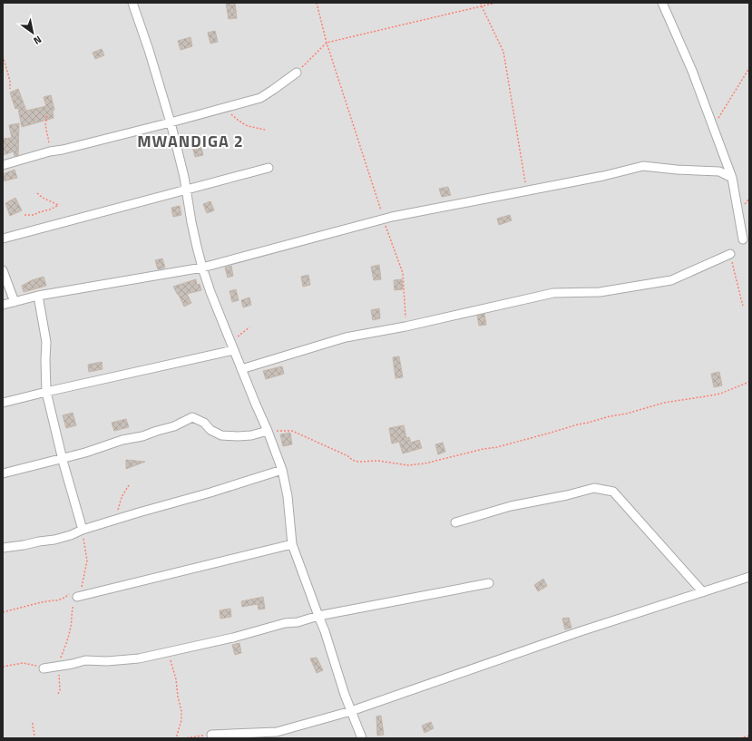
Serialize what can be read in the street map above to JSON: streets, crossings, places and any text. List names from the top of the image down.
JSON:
{
  "districts": ["MWANDIGA 2"],
  "north": "bottom right"
}
